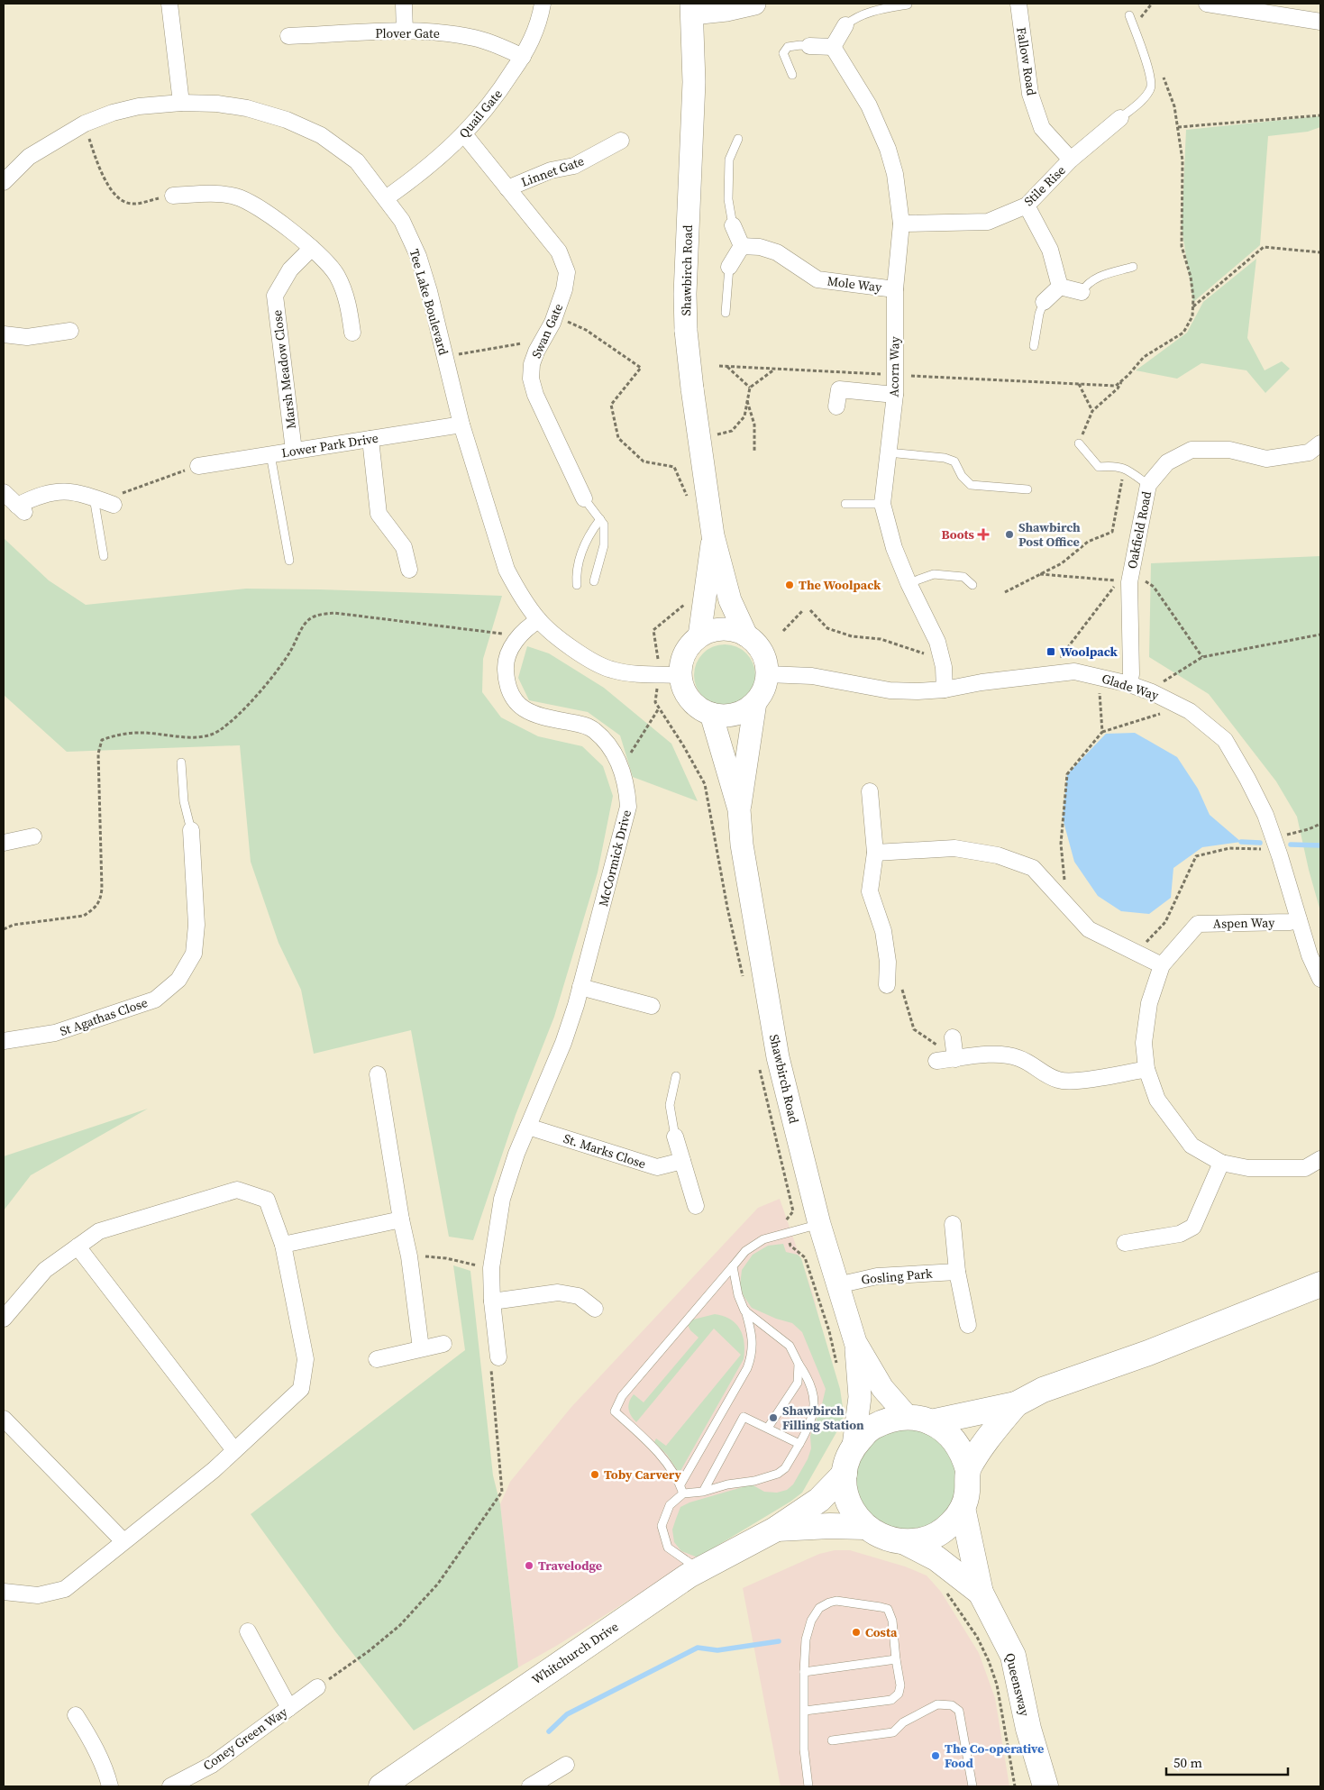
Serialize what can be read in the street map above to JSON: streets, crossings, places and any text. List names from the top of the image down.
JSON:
{
  "streets": {
    "main road": ["Shawbirch Road", "Whitchurch Drive", "Queensway"],
    "street": [
      "Plover Gate",
      "Fallow Road",
      "Quail Gate",
      "Linnet Gate",
      "Stile Rise",
      "Mole Way",
      "Tee Lake Boulevard",
      "Swan Gate",
      "Acorn Way",
      "Marsh Meadow Close",
      "Lower Park Drive",
      "Oakfield Road",
      "Glade Way",
      "McCormick Drive",
      "Aspen Way",
      "St Agathas Close",
      "St. Marks Close",
      "Gosling Park",
      "Coney Green Way"
    ]
  },
  "crossings": [
    ["Plover Gate", "Quail Gate"],
    ["Fallow Road", "Stile Rise"],
    ["Quail Gate", "Tee Lake Boulevard"],
    ["Quail Gate", "Swan Gate"],
    ["Linnet Gate", "Swan Gate"],
    ["Stile Rise", "Acorn Way"],
    ["Shawbirch Road", "Tee Lake Boulevard"],
    ["Shawbirch Road", "Glade Way"],
    ["Shawbirch Road", "Gosling Park"],
    ["Shawbirch Road", "Whitchurch Drive"],
    ["Mole Way", "Acorn Way"],
    ["Tee Lake Boulevard", "Lower Park Drive"],
    ["Tee Lake Boulevard", "Glade Way"],
    ["Tee Lake Boulevard", "McCormick Drive"],
    ["Acorn Way", "Glade Way"],
    ["Marsh Meadow Close", "Lower Park Drive"],
    ["Oakfield Road", "Glade Way"],
    ["Glade Way", "Aspen Way"],
    ["McCormick Drive", "St. Marks Close"]
  ],
  "places": {
    "health": ["Boots"],
    "other": [
      "Shawbirch Post Office",
      "The Woolpack",
      "Shawbirch Filling Station",
      "Toby Carvery",
      "Travelodge",
      "Costa",
      "The Co-operative Food"
    ],
    "transit": ["Woolpack"]
  },
  "scale_bar": "50 m"
}
